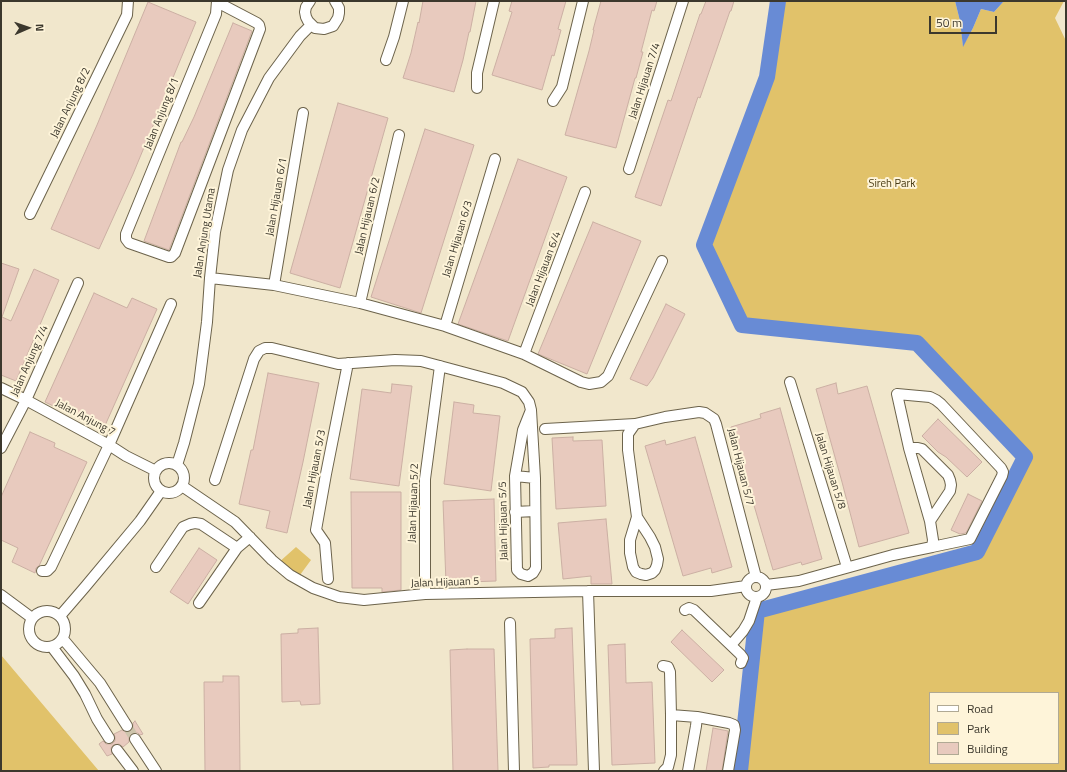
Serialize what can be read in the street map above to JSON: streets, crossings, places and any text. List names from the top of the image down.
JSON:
{
  "streets": {
    "street": [
      "Jalan Hijauan 7/4",
      "Jalan Anjung 8/2",
      "Jalan Anjung 8/1",
      "Jalan Hijauan 6/1",
      "Jalan Hijauan 6/2",
      "Jalan Anjung Utama",
      "Jalan Hijauan 6/3",
      "Jalan Hijauan 6/4",
      "Jalan Anjung 7/4",
      "Jalan Anjung 7",
      "Jalan Hijauan 5/7",
      "Jalan Hijauan 5/3",
      "Jalan Hijauan 5/8",
      "Jalan Hijauan 5/2",
      "Jalan Hijauan 5/5",
      "Jalan Hijauan 5"
    ]
  },
  "crossings": [
    ["Jalan Anjung Utama", "Jalan Anjung 7"],
    ["Jalan Anjung Utama", "Jalan Hijauan 5"],
    ["Jalan Anjung 7/4", "Jalan Anjung 7"],
    ["Jalan Anjung 7", "Jalan Hijauan 5"],
    ["Jalan Hijauan 5/7", "Jalan Hijauan 5"],
    ["Jalan Hijauan 5/3", "Jalan Hijauan 5/5"],
    ["Jalan Hijauan 5/2", "Jalan Hijauan 5/5"],
    ["Jalan Hijauan 5/2", "Jalan Hijauan 5"]
  ],
  "parks": ["Sireh Park"],
  "legend": ["Road", "Park", "Building"],
  "scale_bar": "50 m",
  "north": "right"
}
